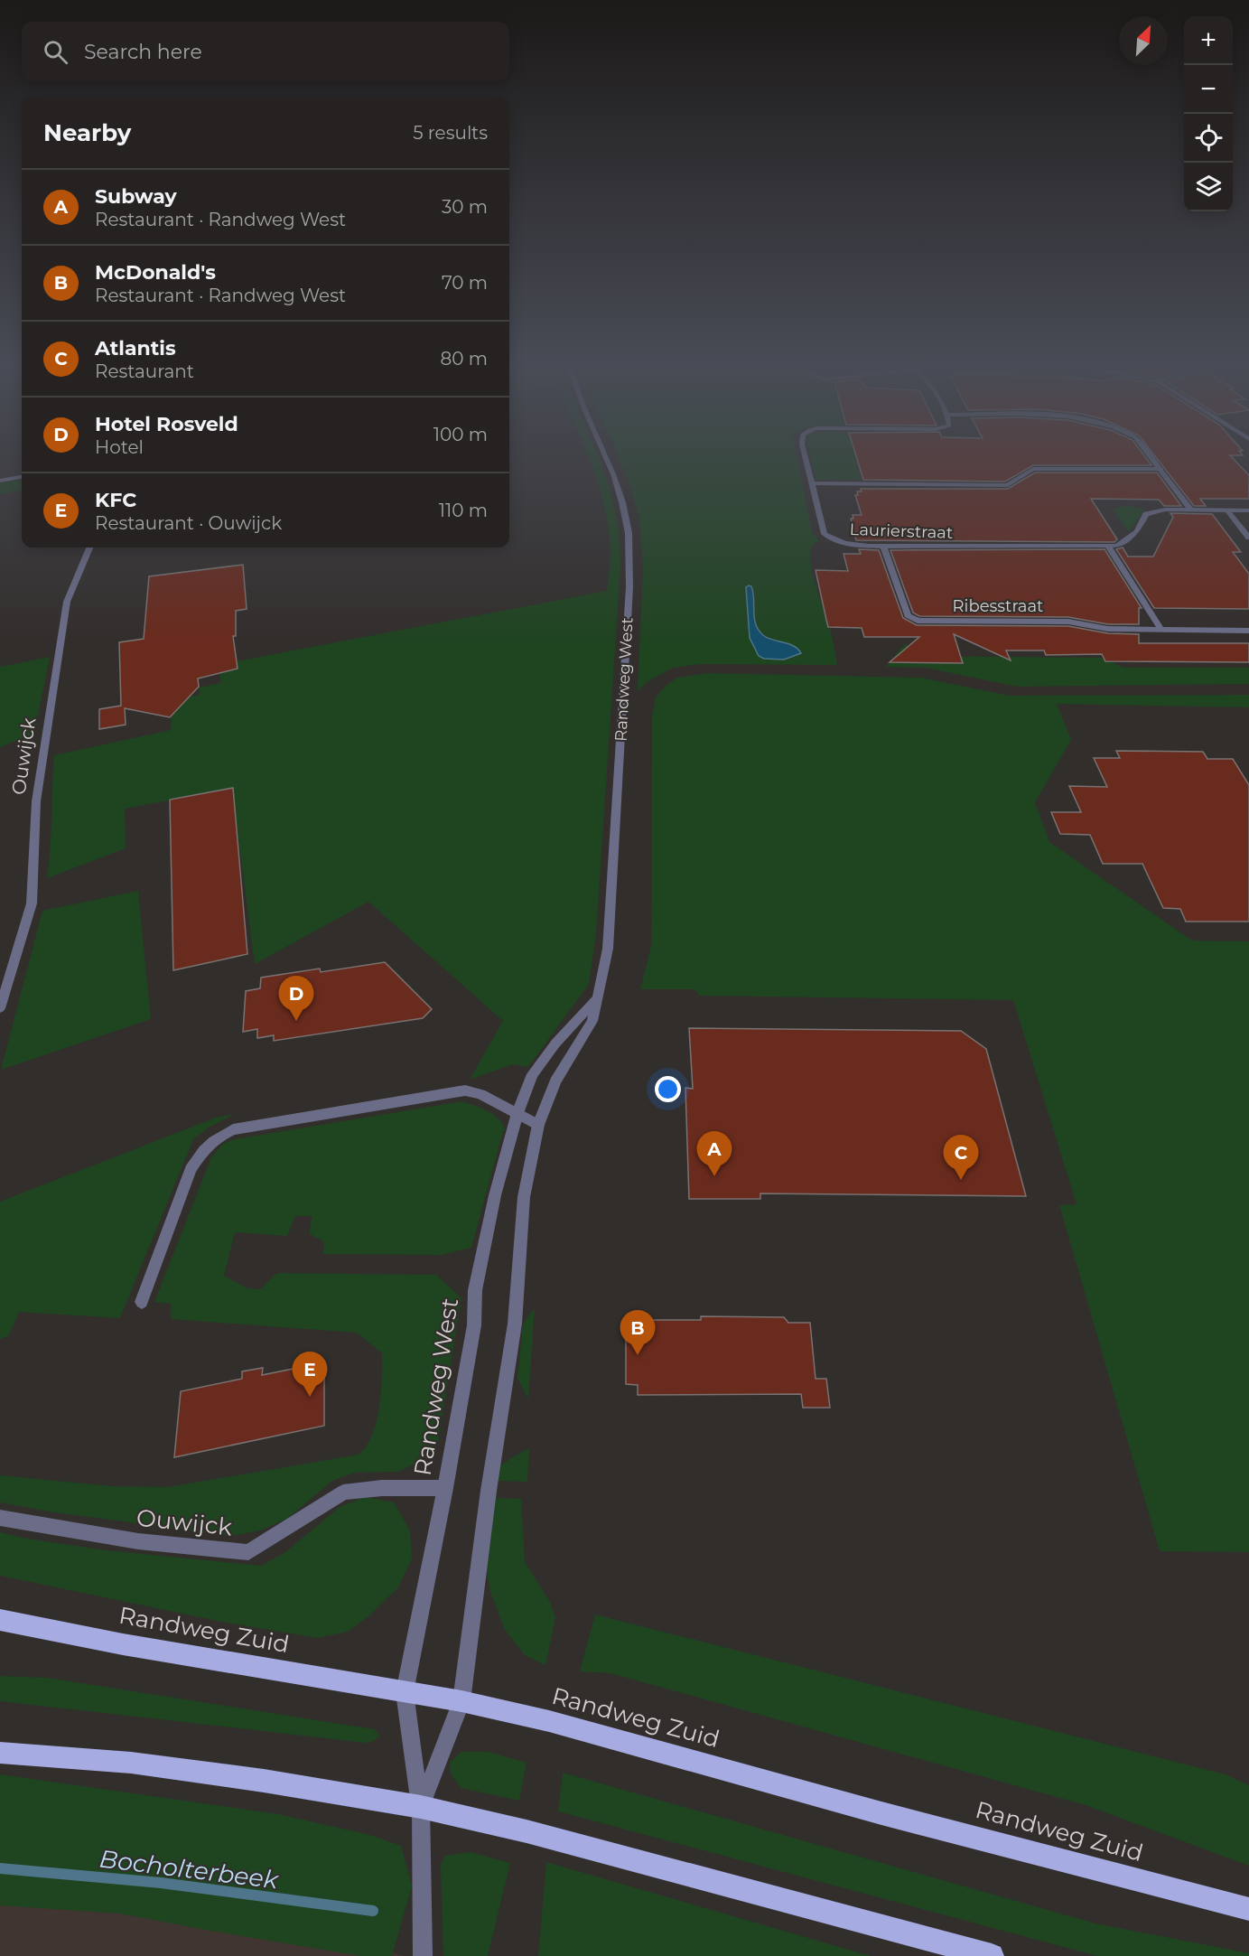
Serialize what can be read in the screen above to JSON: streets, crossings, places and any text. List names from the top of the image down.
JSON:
{
  "streets": {
    "main road": ["Randweg Zuid"],
    "street": [
      "Laurierstraat",
      "Ribesstraat",
      "Randweg West",
      "Ouwijck"
    ]
  },
  "crossings": [
    ["Laurierstraat", "Ribesstraat"],
    ["Randweg West", "Ouwijck"],
    ["Randweg West", "Randweg Zuid"]
  ],
  "water": ["Bocholterbeek"],
  "north": "top right",
  "page": {
    "map_buttons": ["+", "−"],
    "search": "Search here",
    "heading": ["Nearby", "5 results"],
    "list": [
      {
        "mark": "A",
        "name": "Subway",
        "note": "Restaurant · Randweg West",
        "value": "30 m"
      },
      {
        "mark": "B",
        "name": "McDonald's",
        "note": "Restaurant · Randweg West",
        "value": "70 m"
      },
      {
        "mark": "C",
        "name": "Atlantis",
        "note": "Restaurant",
        "value": "80 m"
      },
      {
        "mark": "D",
        "name": "Hotel Rosveld",
        "note": "Hotel",
        "value": "100 m"
      },
      {
        "mark": "E",
        "name": "KFC",
        "note": "Restaurant · Ouwijck",
        "value": "110 m"
      }
    ],
    "pins": [
      "D",
      "A",
      "C",
      "B",
      "E"
    ]
  }
}
